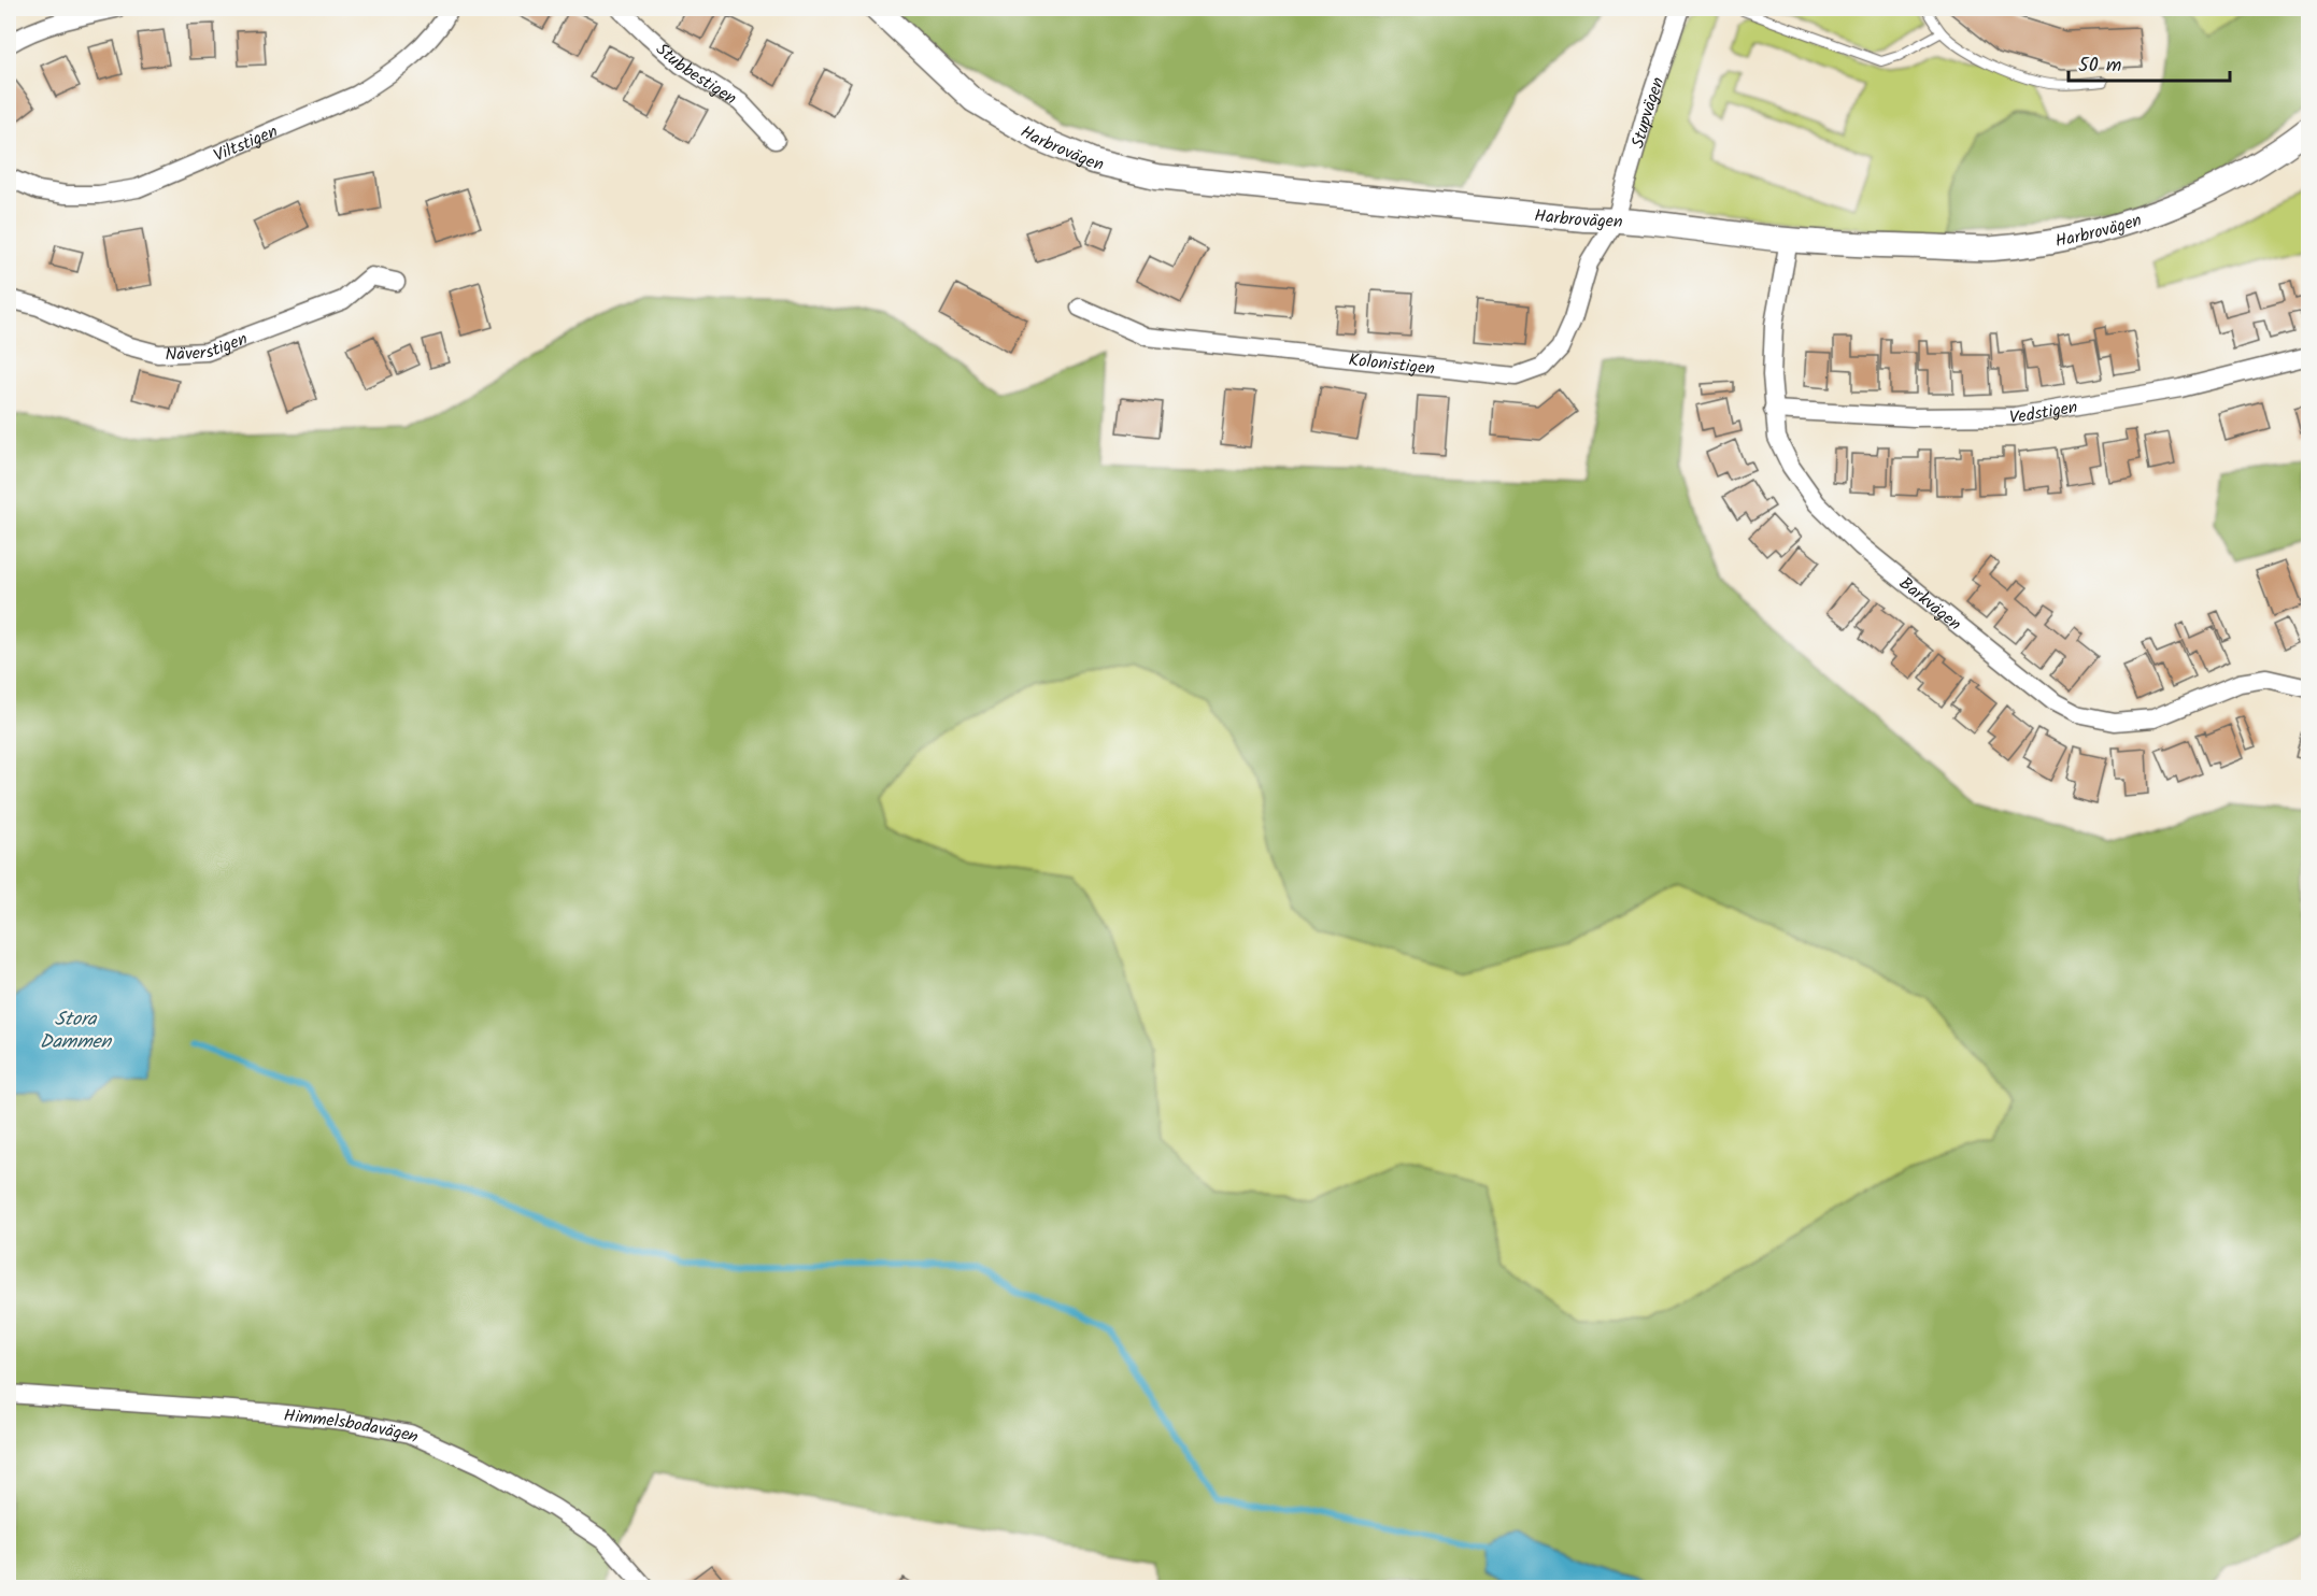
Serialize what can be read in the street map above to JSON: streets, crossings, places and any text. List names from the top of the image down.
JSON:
{
  "streets": {
    "street": [
      "Stubbestigen",
      "Stupvägen",
      "Viltstigen",
      "Harbrovägen",
      "Näverstigen",
      "Kolonistigen",
      "Vedstigen",
      "Barkvägen",
      "Himmelsbodavägen"
    ]
  },
  "crossings": [
    ["Stupvägen", "Harbrovägen"],
    ["Stupvägen", "Kolonistigen"],
    ["Harbrovägen", "Kolonistigen"],
    ["Harbrovägen", "Barkvägen"],
    ["Vedstigen", "Barkvägen"]
  ],
  "water": ["Stora Dammen"],
  "scale_bar": "50 m"
}
